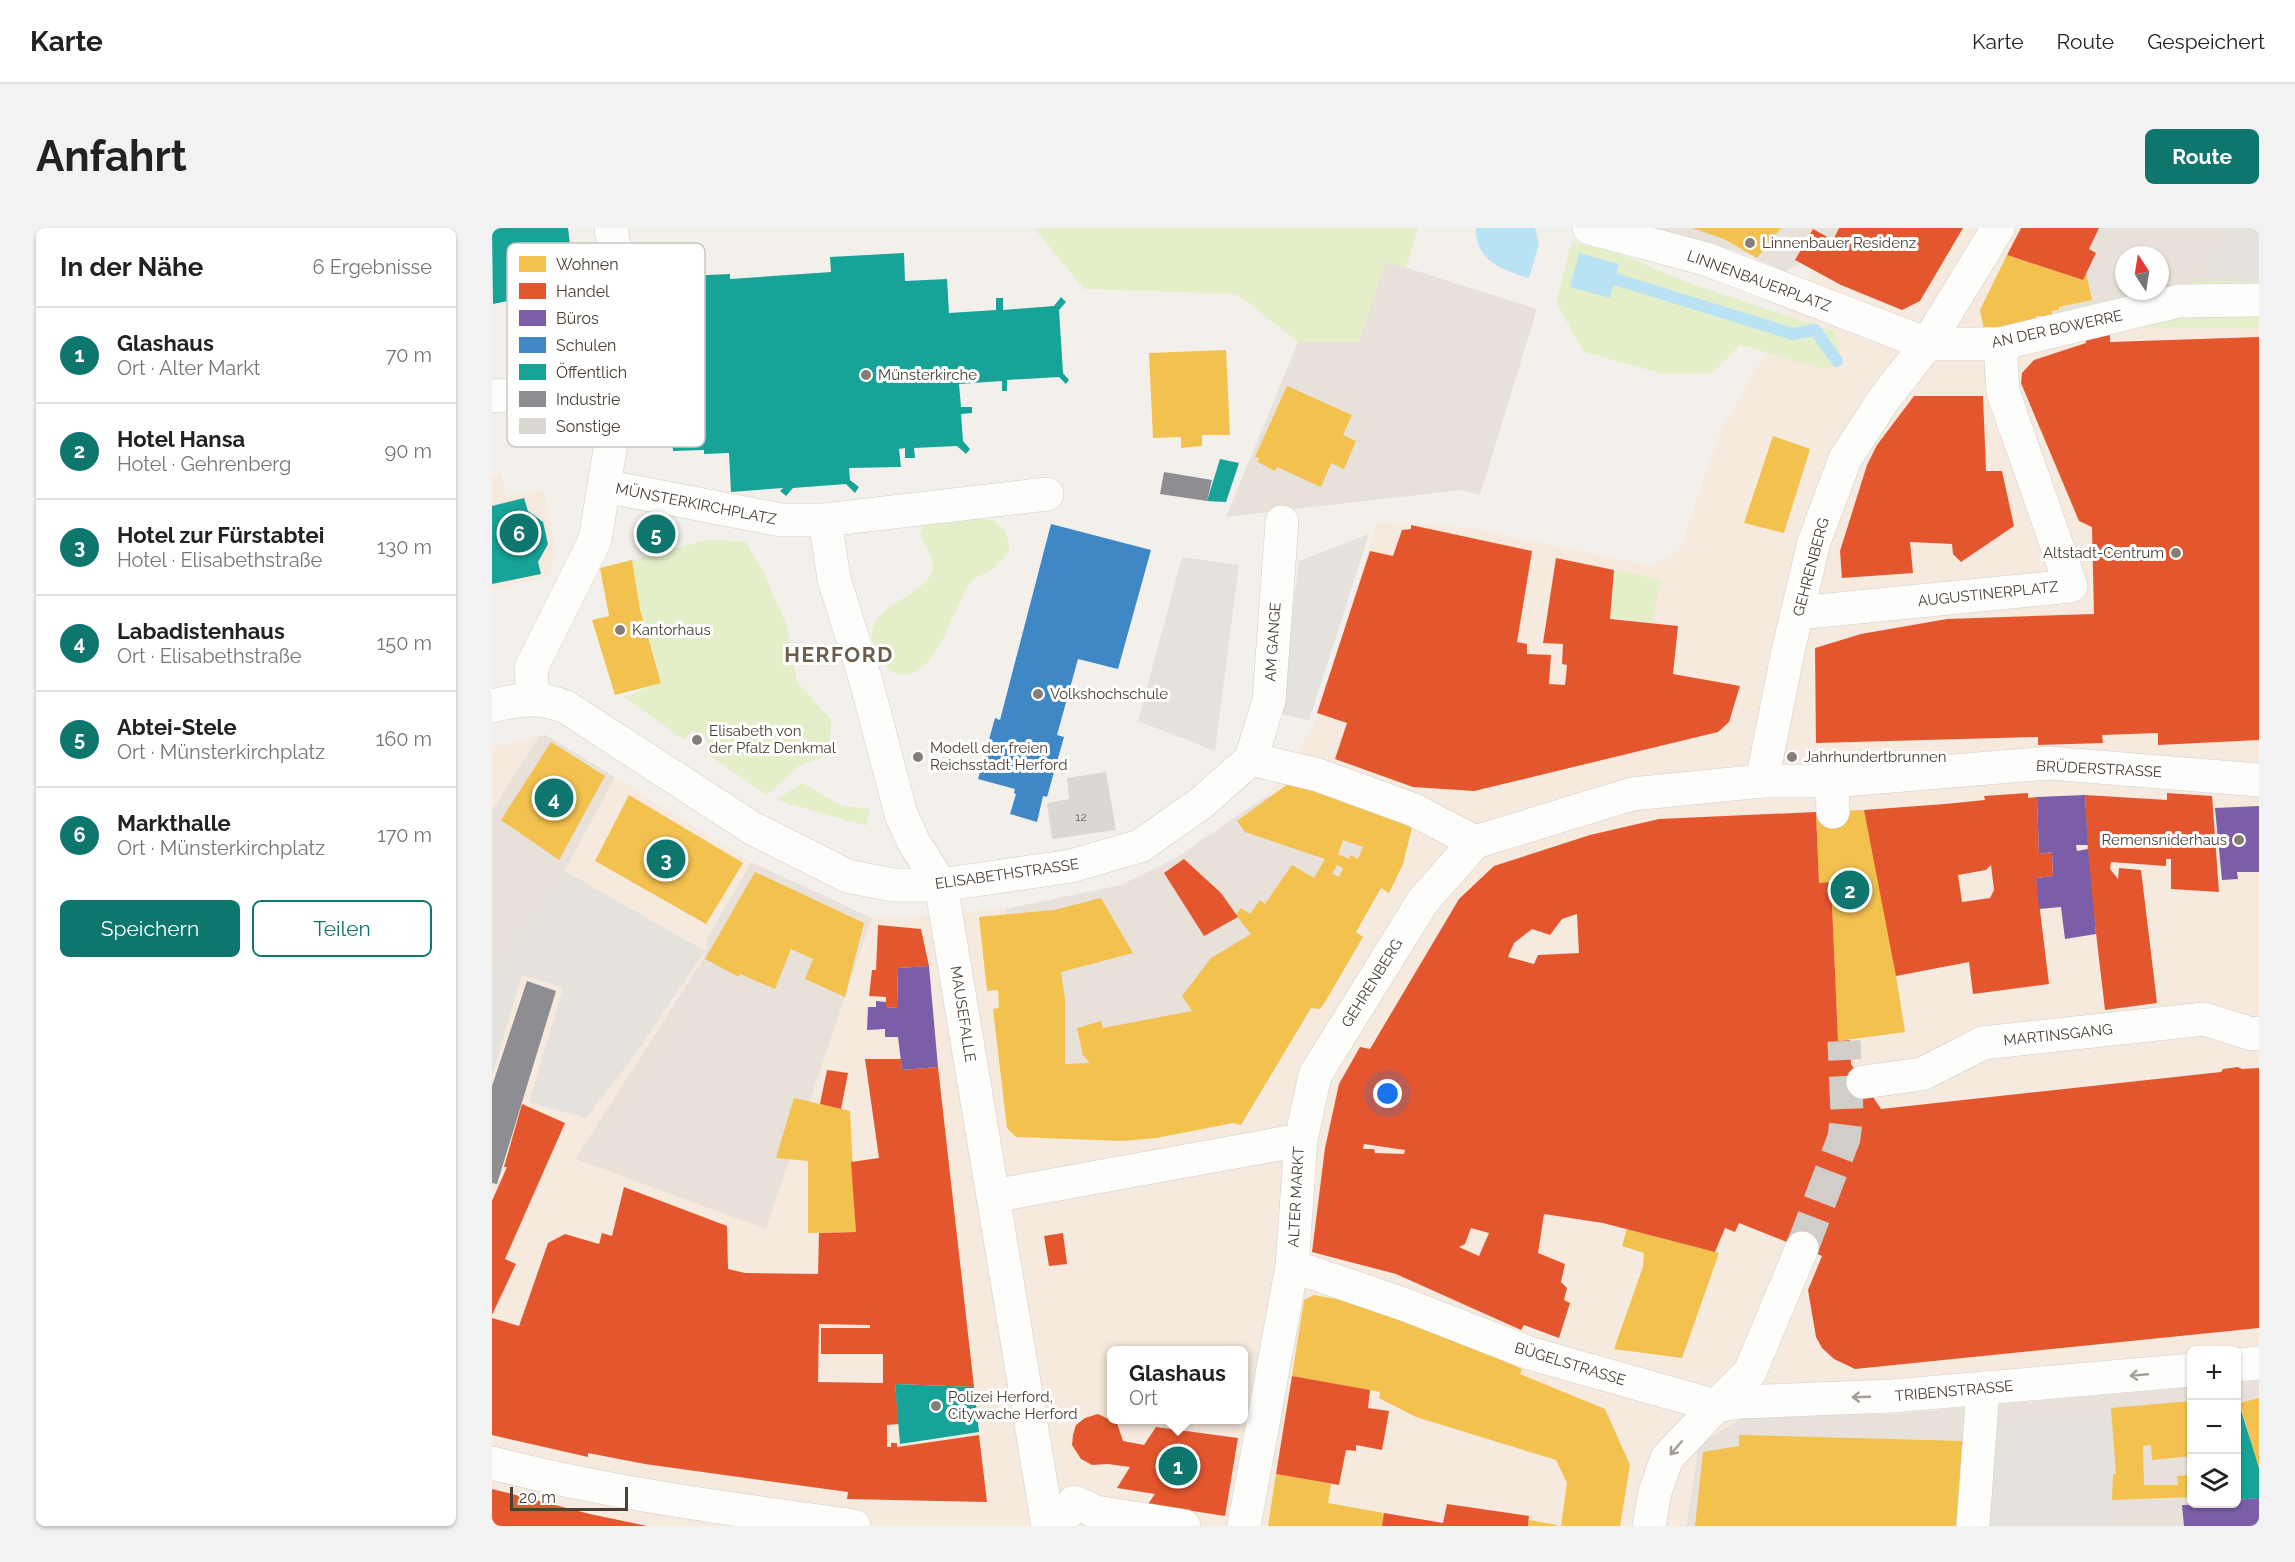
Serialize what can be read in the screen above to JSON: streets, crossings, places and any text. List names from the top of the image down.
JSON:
{
  "streets": {
    "street": [
      "LINNENBAUERPLATZ",
      "AN DER BOWERRE",
      "MÜNSTERKIRCHPLATZ",
      "GEHRENBERG",
      "AUGUSTINERPLATZ",
      "AM GANGE",
      "BRÜDERSTRASSE",
      "ELISABETHSTRASSE",
      "MAUSEFALLE",
      "MARTINSGANG",
      "ALTER MARKT",
      "BÜGELSTRASSE",
      "TRIBENSTRASSE"
    ]
  },
  "crossings": [
    ["LINNENBAUERPLATZ", "AN DER BOWERRE"],
    ["LINNENBAUERPLATZ", "GEHRENBERG"],
    ["AN DER BOWERRE", "GEHRENBERG"],
    ["AN DER BOWERRE", "AUGUSTINERPLATZ"],
    ["MÜNSTERKIRCHPLATZ", "ELISABETHSTRASSE"],
    ["GEHRENBERG", "AUGUSTINERPLATZ"],
    ["GEHRENBERG", "BRÜDERSTRASSE"],
    ["GEHRENBERG", "ALTER MARKT"],
    ["AM GANGE", "ELISABETHSTRASSE"],
    ["ELISABETHSTRASSE", "MAUSEFALLE"],
    ["MAUSEFALLE", "ALTER MARKT"],
    ["ALTER MARKT", "BÜGELSTRASSE"],
    ["BÜGELSTRASSE", "TRIBENSTRASSE"]
  ],
  "one_way": ["TRIBENSTRASSE"],
  "districts": ["HERFORD"],
  "places": [
    "Linnenbauer Residenz",
    "Münsterkirche",
    "Altstadt-Centrum",
    "Kantorhaus",
    "Volkshochschule",
    "Elisabeth von der Pfalz Denkmal",
    "Modell der freien Reichsstadt Herford",
    "Jahrhundertbrunnen",
    "Remensniderhaus",
    "Polizei Herford, Citywache Herford"
  ],
  "house_numbers": ["12"],
  "legend": [
    "Wohnen",
    "Handel",
    "Büros",
    "Schulen",
    "Öffentlich",
    "Industrie",
    "Sonstige"
  ],
  "scale_bar": "20 m",
  "north": "top",
  "page": {
    "header": "Karte",
    "nav": ["Karte", "Route", "Gespeichert"],
    "buttons": [
      "Route",
      ["Speichern", "Teilen"]
    ],
    "title": "Anfahrt",
    "heading": ["In der Nähe", "6 Ergebnisse"],
    "list": [
      {
        "mark": "1",
        "name": "Glashaus",
        "note": "Ort · Alter Markt",
        "value": "70 m"
      },
      {
        "mark": "2",
        "name": "Hotel Hansa",
        "note": "Hotel · Gehrenberg",
        "value": "90 m"
      },
      {
        "mark": "3",
        "name": "Hotel zur Fürstabtei",
        "note": "Hotel · Elisabethstraße",
        "value": "130 m"
      },
      {
        "mark": "4",
        "name": "Labadistenhaus",
        "note": "Ort · Elisabethstraße",
        "value": "150 m"
      },
      {
        "mark": "5",
        "name": "Abtei-Stele",
        "note": "Ort · Münsterkirchplatz",
        "value": "160 m"
      },
      {
        "mark": "6",
        "name": "Markthalle",
        "note": "Ort · Münsterkirchplatz",
        "value": "170 m"
      }
    ],
    "pins": [
      "6",
      "5",
      "4",
      "3",
      "2",
      "1"
    ],
    "map_buttons": ["+", "−"],
    "popup": ["Glashaus", "Ort"],
    "scale": "20 m"
  }
}
